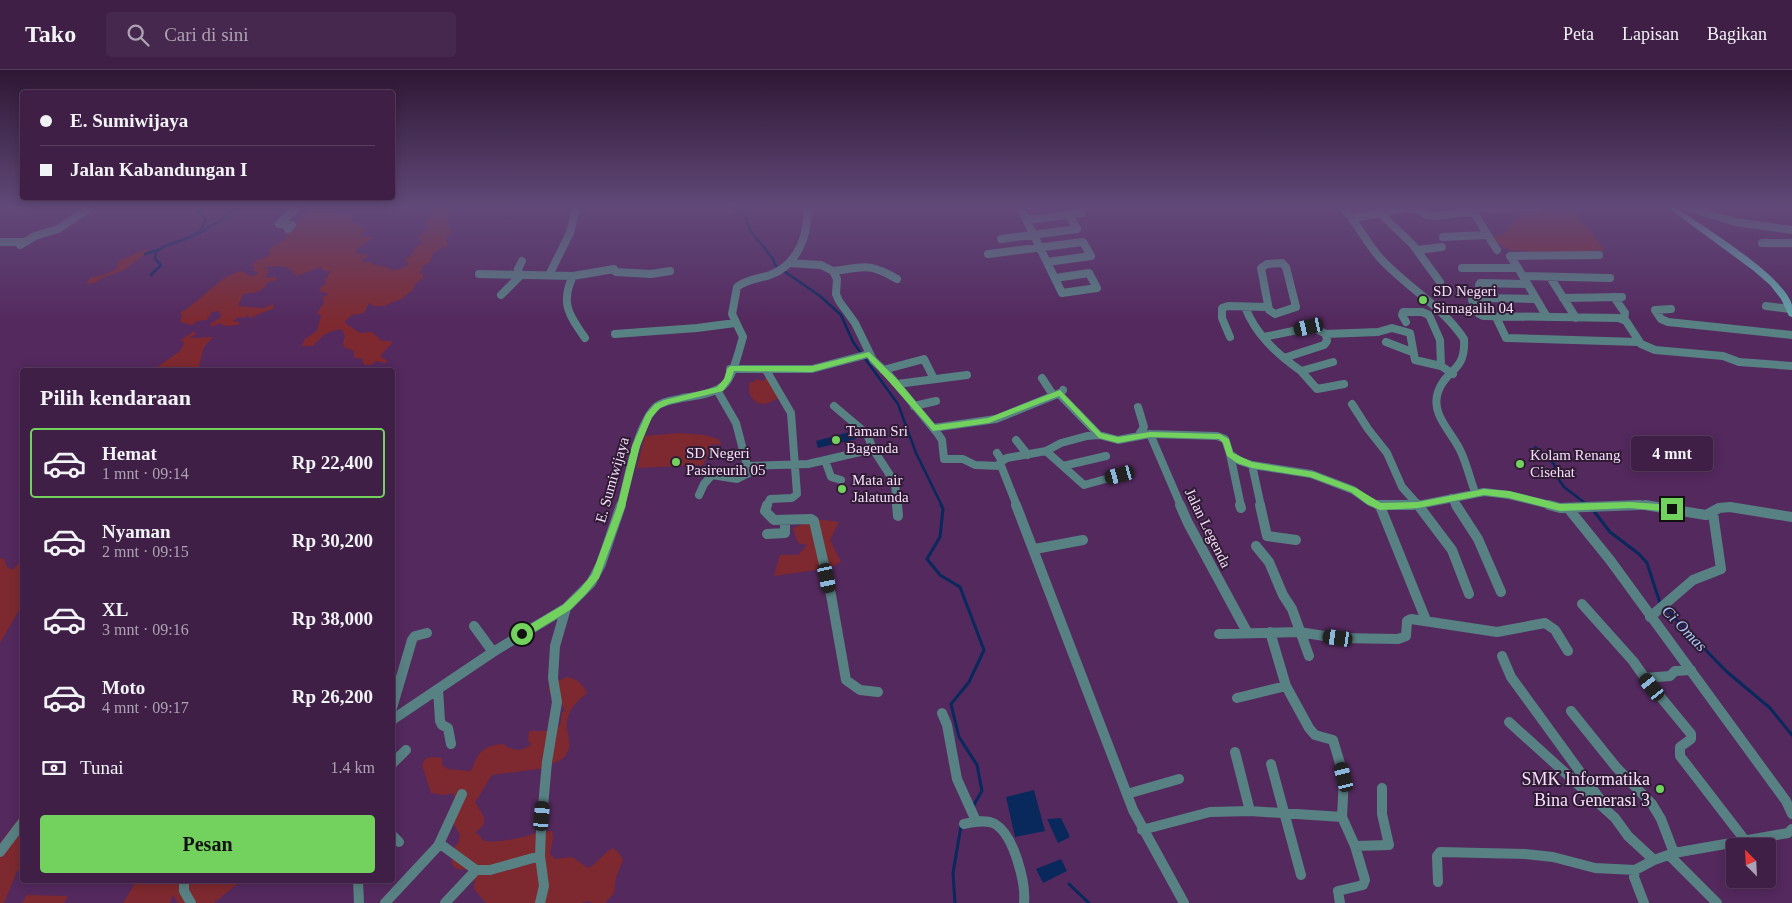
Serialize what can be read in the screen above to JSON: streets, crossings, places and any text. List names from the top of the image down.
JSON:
{
  "streets": {
    "street": ["E. Sumiwijaya", "Jalan Legenda"]
  },
  "water": ["Ci Omas"],
  "places": [
    "SD Negeri Sirnagalih 04",
    "Taman Sri Bagenda",
    "SD Negeri Pasireurih 05",
    "Kolam Renang Cisehat",
    "Mata air Jalatunda",
    "SMK Informatika Bina Generasi 3"
  ],
  "north": "top left",
  "page": {
    "header": "Tako",
    "search": "Cari di sini",
    "nav": ["Peta", "Lapisan", "Bagikan"],
    "banner": ["E. Sumiwijaya", "Jalan Kabandungan I"],
    "heading": "Pilih kendaraan",
    "list": [
      {
        "name": "Hemat",
        "note": "1 mnt · 09:14",
        "value": "Rp 22,400"
      },
      {
        "name": "Nyaman",
        "note": "2 mnt · 09:15",
        "value": "Rp 30,200"
      },
      {
        "name": "XL",
        "note": "3 mnt · 09:16",
        "value": "Rp 38,000"
      },
      {
        "name": "Moto",
        "note": "4 mnt · 09:17",
        "value": "Rp 26,200"
      }
    ],
    "bubble": "4 mnt",
    "pay": ["Tunai", "1.4 km"],
    "buttons": "Pesan"
  }
}
